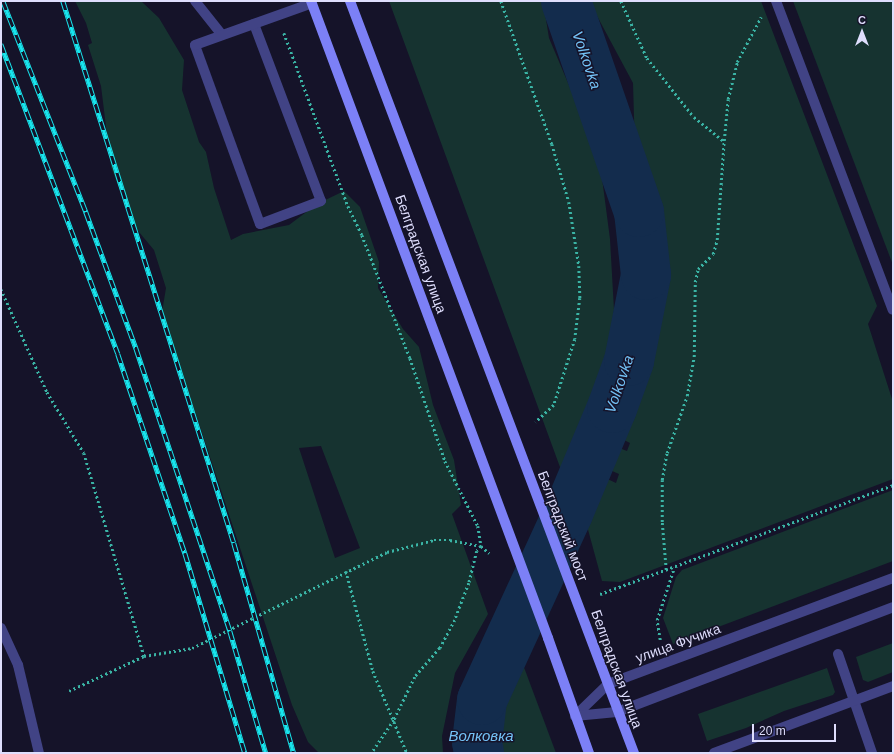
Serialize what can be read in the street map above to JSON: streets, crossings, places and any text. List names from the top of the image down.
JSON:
{
  "streets": {
    "street": ["Белградская улица", "Белградский мост", "улица Фучика"]
  },
  "crossings": [
    ["Белградская улица", "Белградский мост"],
    ["Белградская улица", "улица Фучика"]
  ],
  "water": ["Volkovka", "Волковка"],
  "scale_bar": "20 m",
  "north": "top"
}
